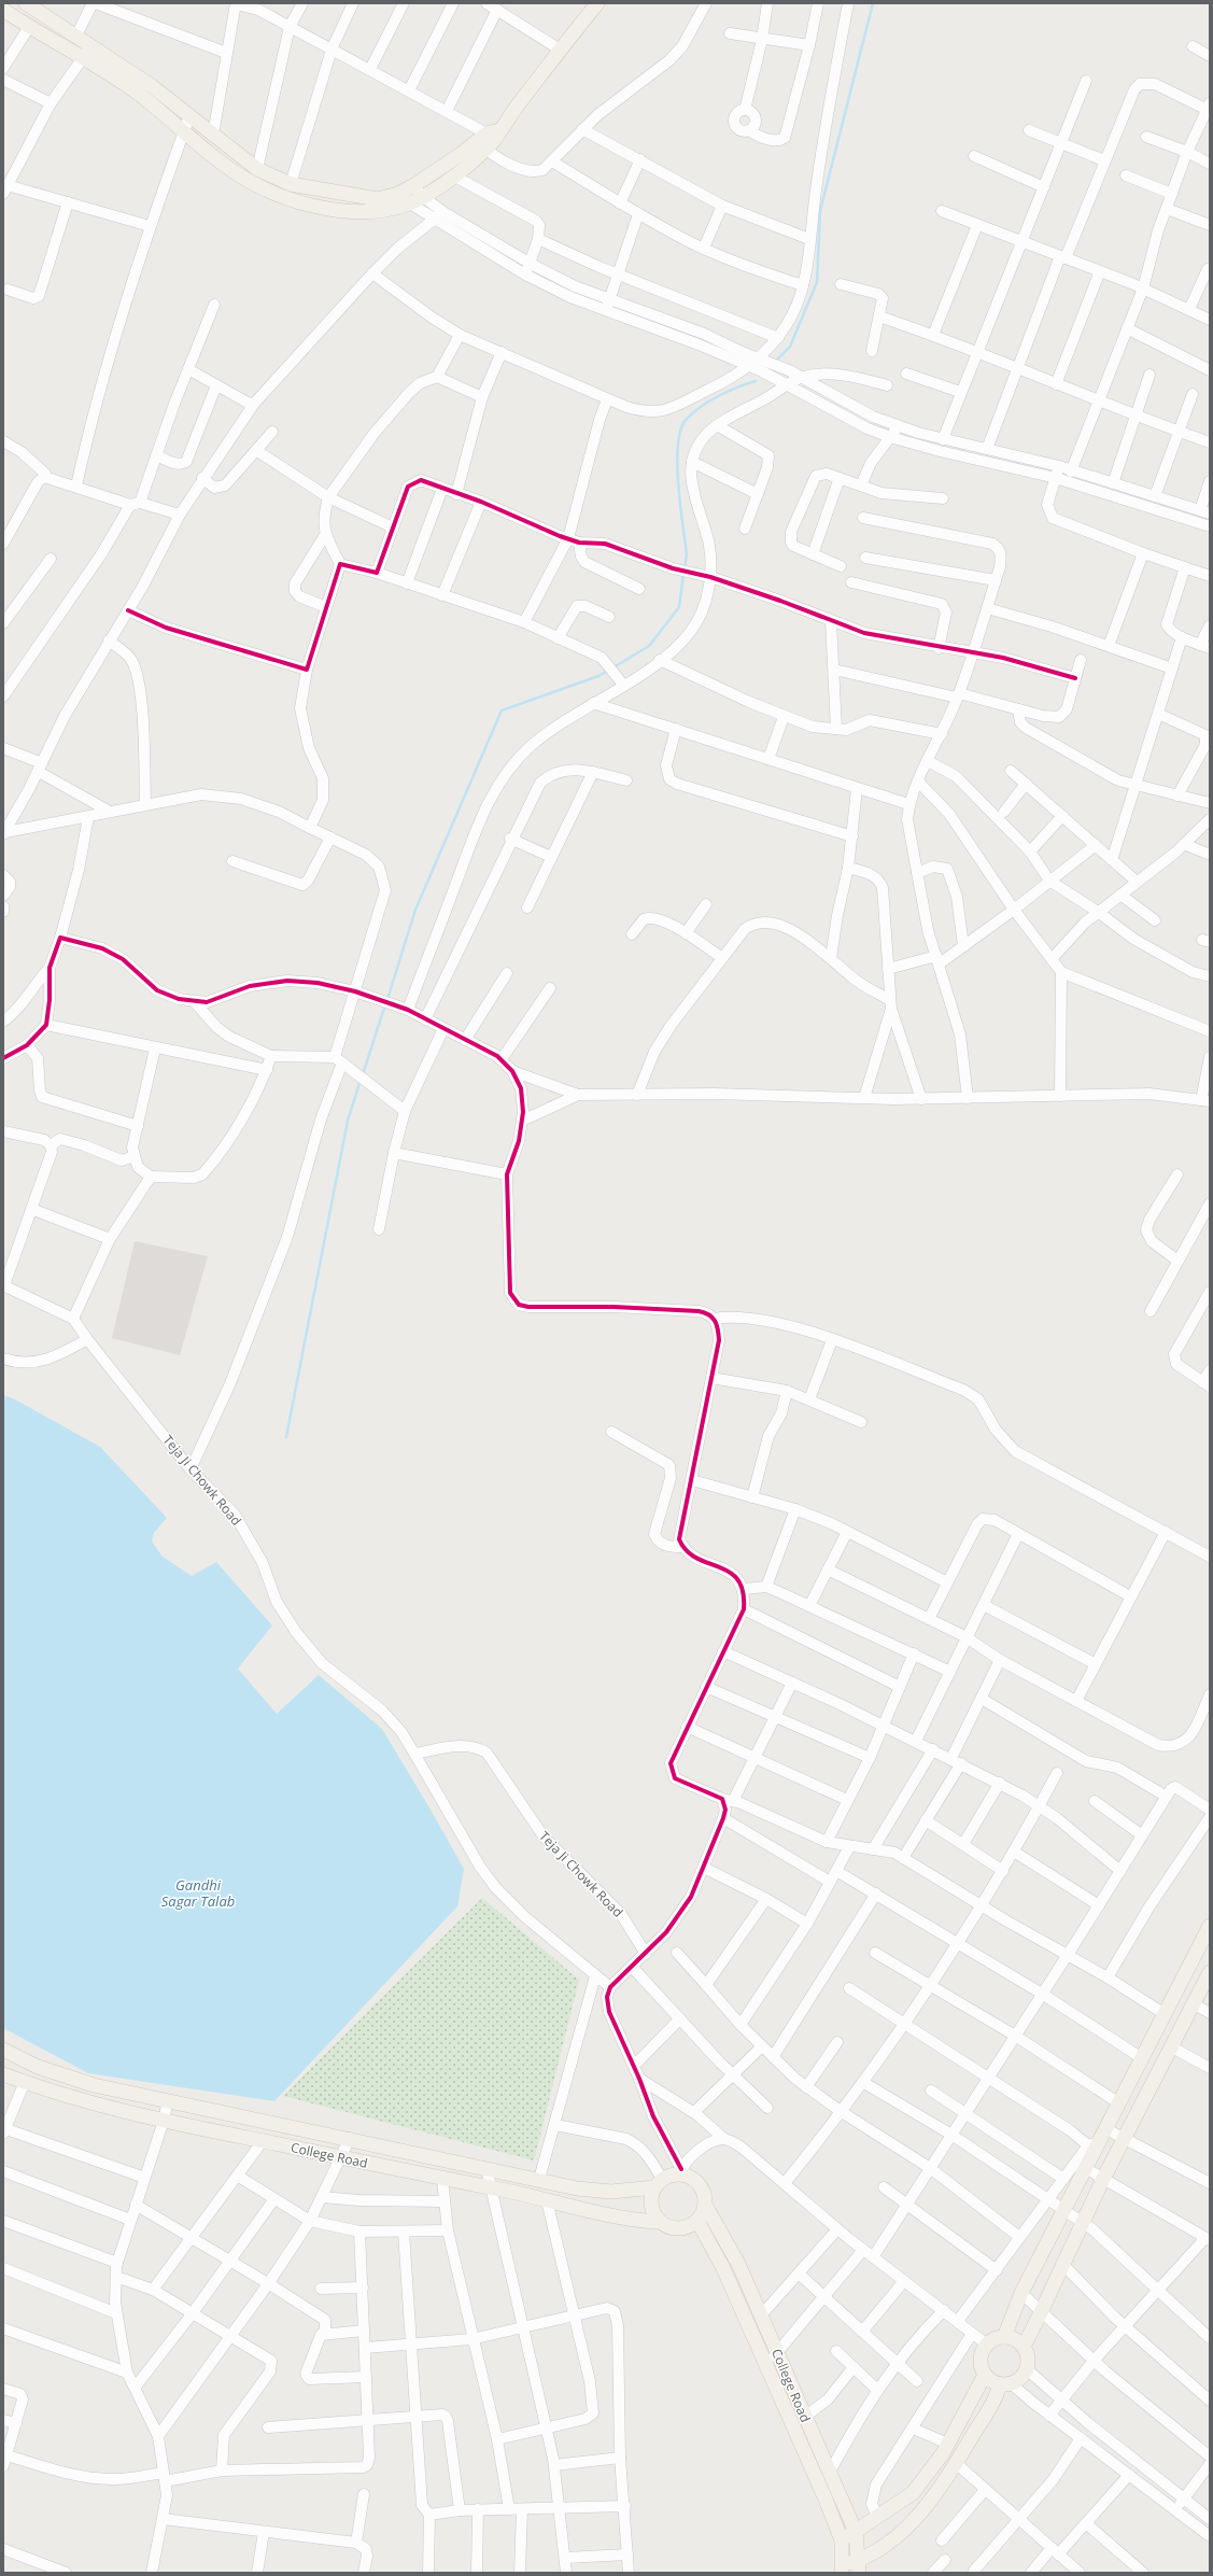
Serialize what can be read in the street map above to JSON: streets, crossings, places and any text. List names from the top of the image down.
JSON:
{
  "streets": {
    "main road": ["College Road"],
    "street": ["Teja Ji Chowk Road"]
  },
  "water": ["Gandhi Sagar Talab"]
}
